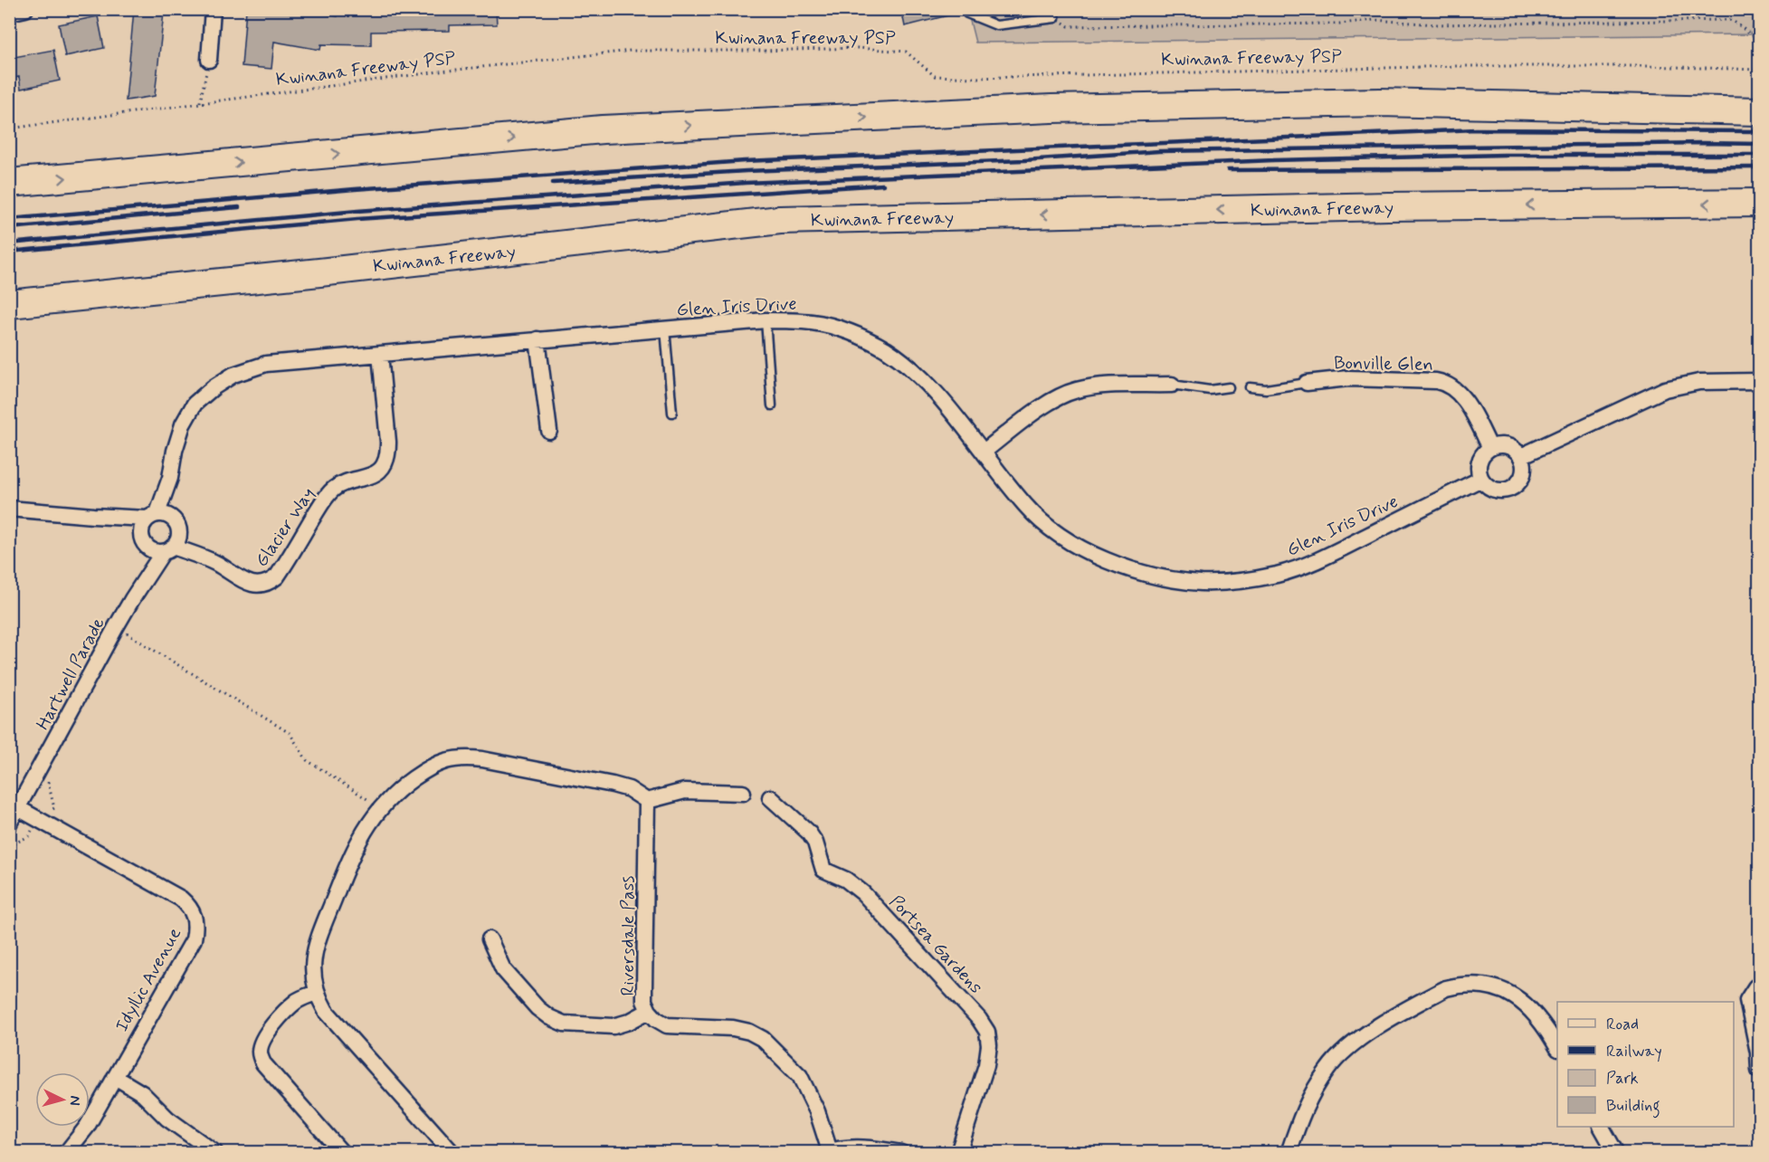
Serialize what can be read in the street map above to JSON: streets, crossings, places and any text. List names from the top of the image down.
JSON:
{
  "streets": {
    "highway": ["Kwinana Freeway"],
    "street": [
      "Glen Iris Drive",
      "Bonville Glen",
      "Glacier Way",
      "Hartwell Parade",
      "Riversdale Pass",
      "Portsea Gardens",
      "Idyllic Avenue"
    ],
    "path": ["Kwinana Freeway PSP"]
  },
  "crossings": [
    ["Glen Iris Drive", "Bonville Glen"],
    ["Glen Iris Drive", "Glacier Way"],
    ["Glacier Way", "Hartwell Parade"],
    ["Hartwell Parade", "Idyllic Avenue"]
  ],
  "legend": [
    "Road",
    "Railway",
    "Park",
    "Building"
  ],
  "north": "right"
}
